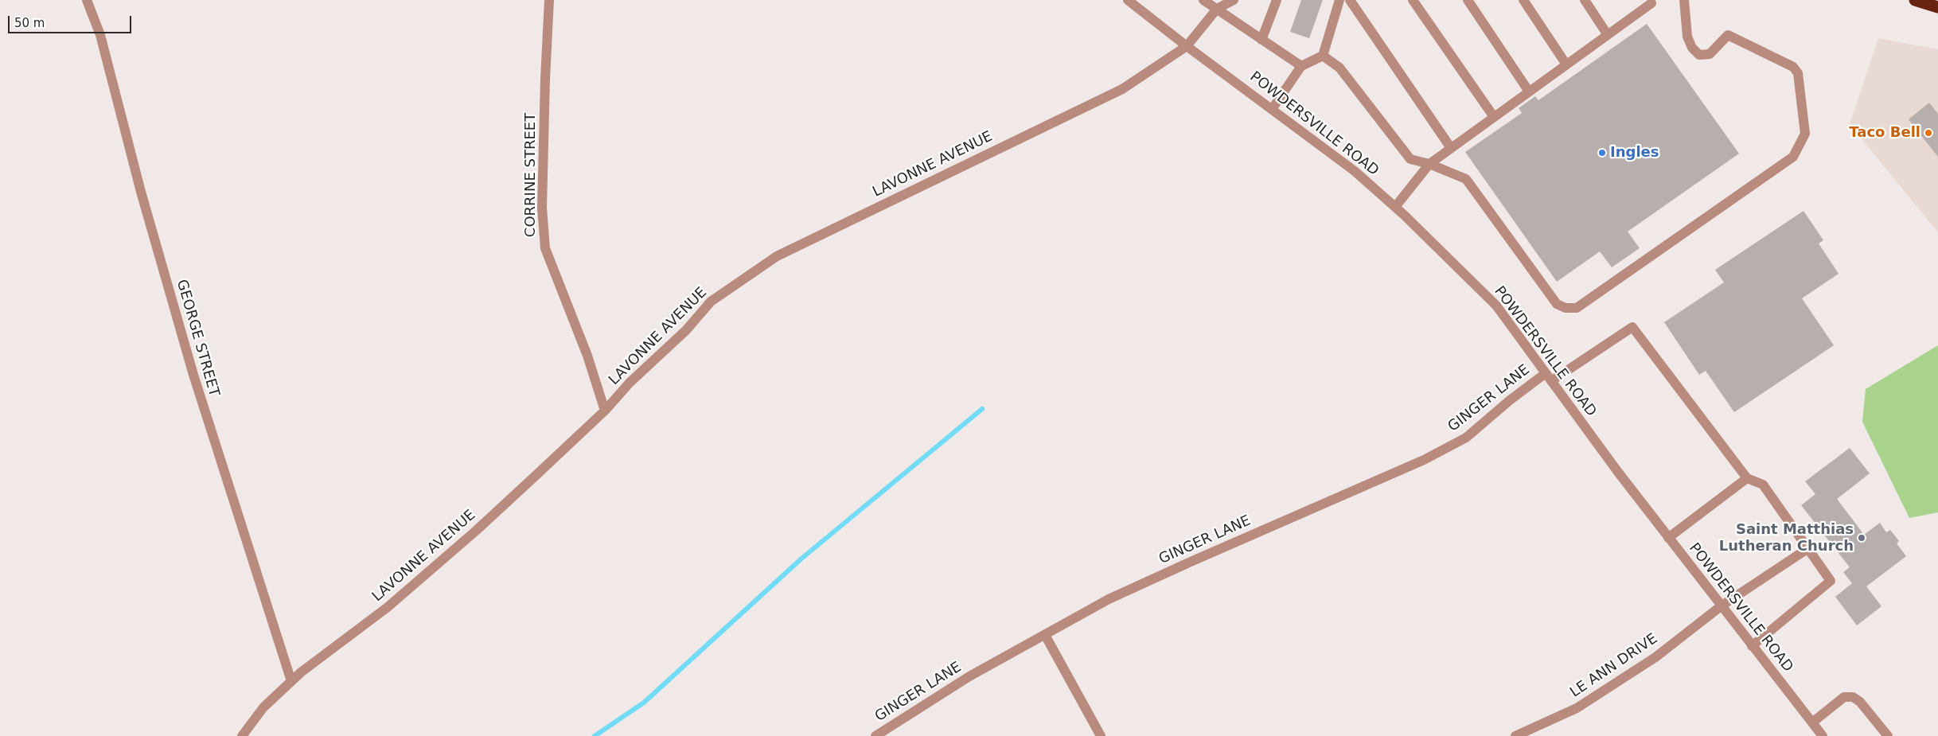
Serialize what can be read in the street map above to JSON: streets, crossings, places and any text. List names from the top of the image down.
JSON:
{
  "streets": {
    "street": [
      "POWDERSVILLE ROAD",
      "LAVONNE AVENUE",
      "CORRINE STREET",
      "GEORGE STREET",
      "GINGER LANE",
      "LE ANN DRIVE"
    ]
  },
  "crossings": [
    ["POWDERSVILLE ROAD", "LAVONNE AVENUE"],
    ["POWDERSVILLE ROAD", "GINGER LANE"],
    ["POWDERSVILLE ROAD", "LE ANN DRIVE"],
    ["LAVONNE AVENUE", "CORRINE STREET"],
    ["LAVONNE AVENUE", "GEORGE STREET"]
  ],
  "places": ["Taco Bell", "Ingles", "Saint Matthias Lutheran Church"],
  "scale_bar": "50 m"
}
